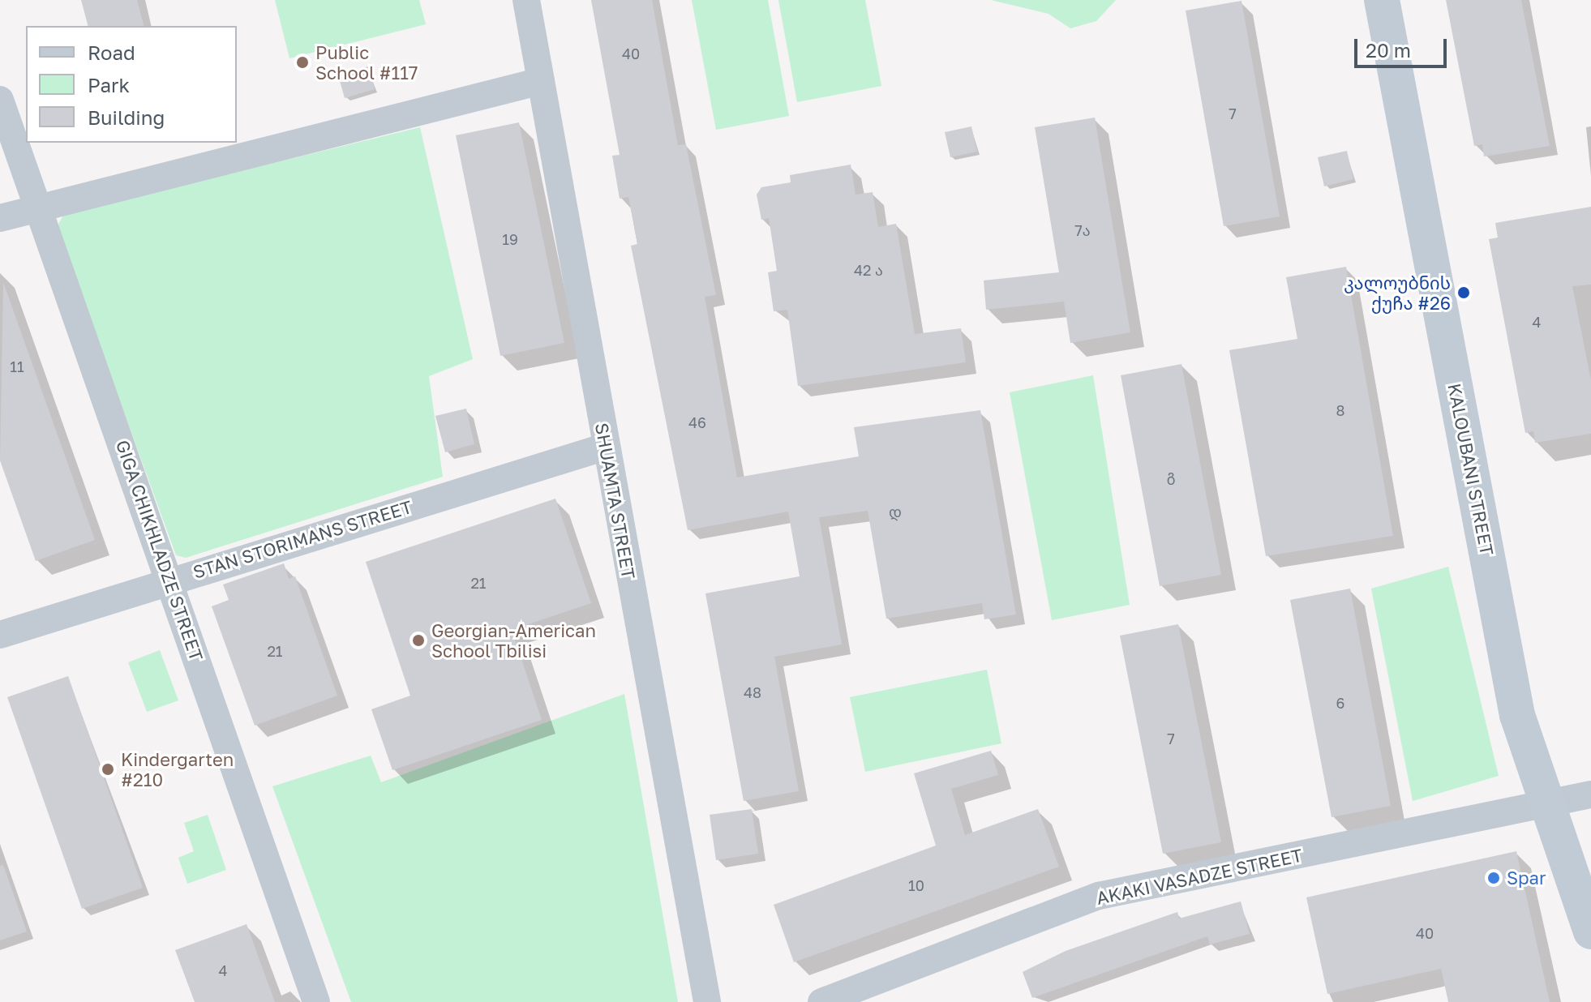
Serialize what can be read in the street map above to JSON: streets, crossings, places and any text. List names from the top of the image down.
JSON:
{
  "streets": {
    "street": [
      "KALOUBANI STREET",
      "SHUAMTA STREET",
      "STAN STORIMANS STREET",
      "GIGA CHIKHLADZE STREET",
      "AKAKI VASADZE STREET"
    ]
  },
  "crossings": [
    ["KALOUBANI STREET", "AKAKI VASADZE STREET"],
    ["SHUAMTA STREET", "STAN STORIMANS STREET"],
    ["STAN STORIMANS STREET", "GIGA CHIKHLADZE STREET"]
  ],
  "places": [
    "Public School #117",
    "კალოუბნის ქუჩა #26",
    "Georgian-American School Tbilisi",
    "Kindergarten #210",
    "Spar"
  ],
  "house_numbers": [
    "40",
    "7",
    "7ა",
    "19",
    "42 ა",
    "4",
    "11",
    "8",
    "46",
    "გ",
    "დ",
    "21",
    "21",
    "48",
    "6",
    "7",
    "10",
    "40",
    "4"
  ],
  "legend": ["Road", "Park", "Building"],
  "scale_bar": "20 m"
}
